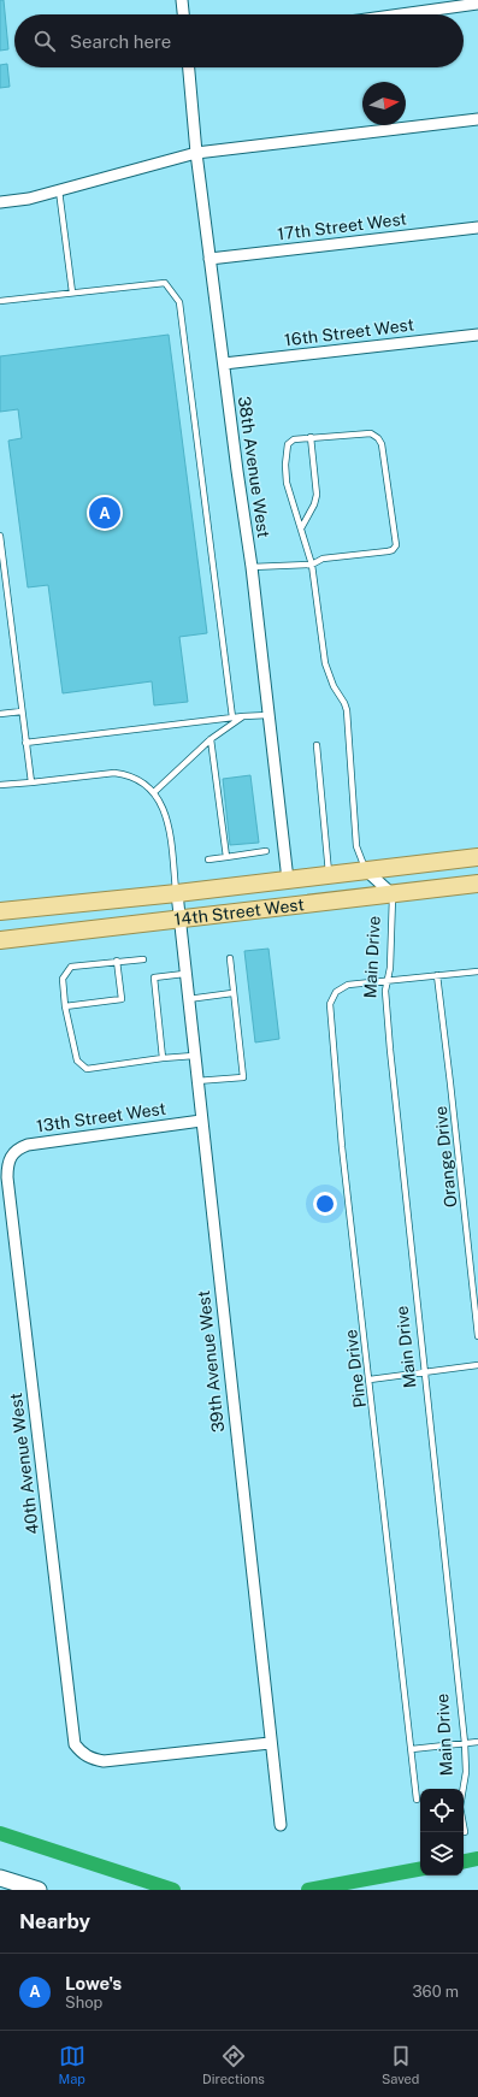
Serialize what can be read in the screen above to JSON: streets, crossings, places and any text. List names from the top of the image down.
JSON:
{
  "streets": {
    "main road": ["14th Street West"],
    "street": [
      "17th Street West",
      "16th Street West",
      "38th Avenue West",
      "Main Drive",
      "13th Street West",
      "39th Avenue West",
      "40th Avenue West"
    ],
    "lane": ["Orange Drive", "Pine Drive"]
  },
  "crossings": [
    ["17th Street West", "38th Avenue West"],
    ["16th Street West", "38th Avenue West"],
    ["38th Avenue West", "14th Street West"],
    ["14th Street West", "Main Drive"],
    ["14th Street West", "39th Avenue West"],
    ["Main Drive", "Pine Drive"],
    ["13th Street West", "39th Avenue West"],
    ["13th Street West", "40th Avenue West"],
    ["Orange Drive", "Pine Drive"],
    ["39th Avenue West", "40th Avenue West"]
  ],
  "north": "right",
  "page": {
    "search": "Search here",
    "pins": "A",
    "heading": "Nearby",
    "list": [
      {
        "mark": "A",
        "name": "Lowe's",
        "note": "Shop",
        "value": "360 m"
      }
    ],
    "nav": ["Map", "Directions", "Saved"]
  }
}
